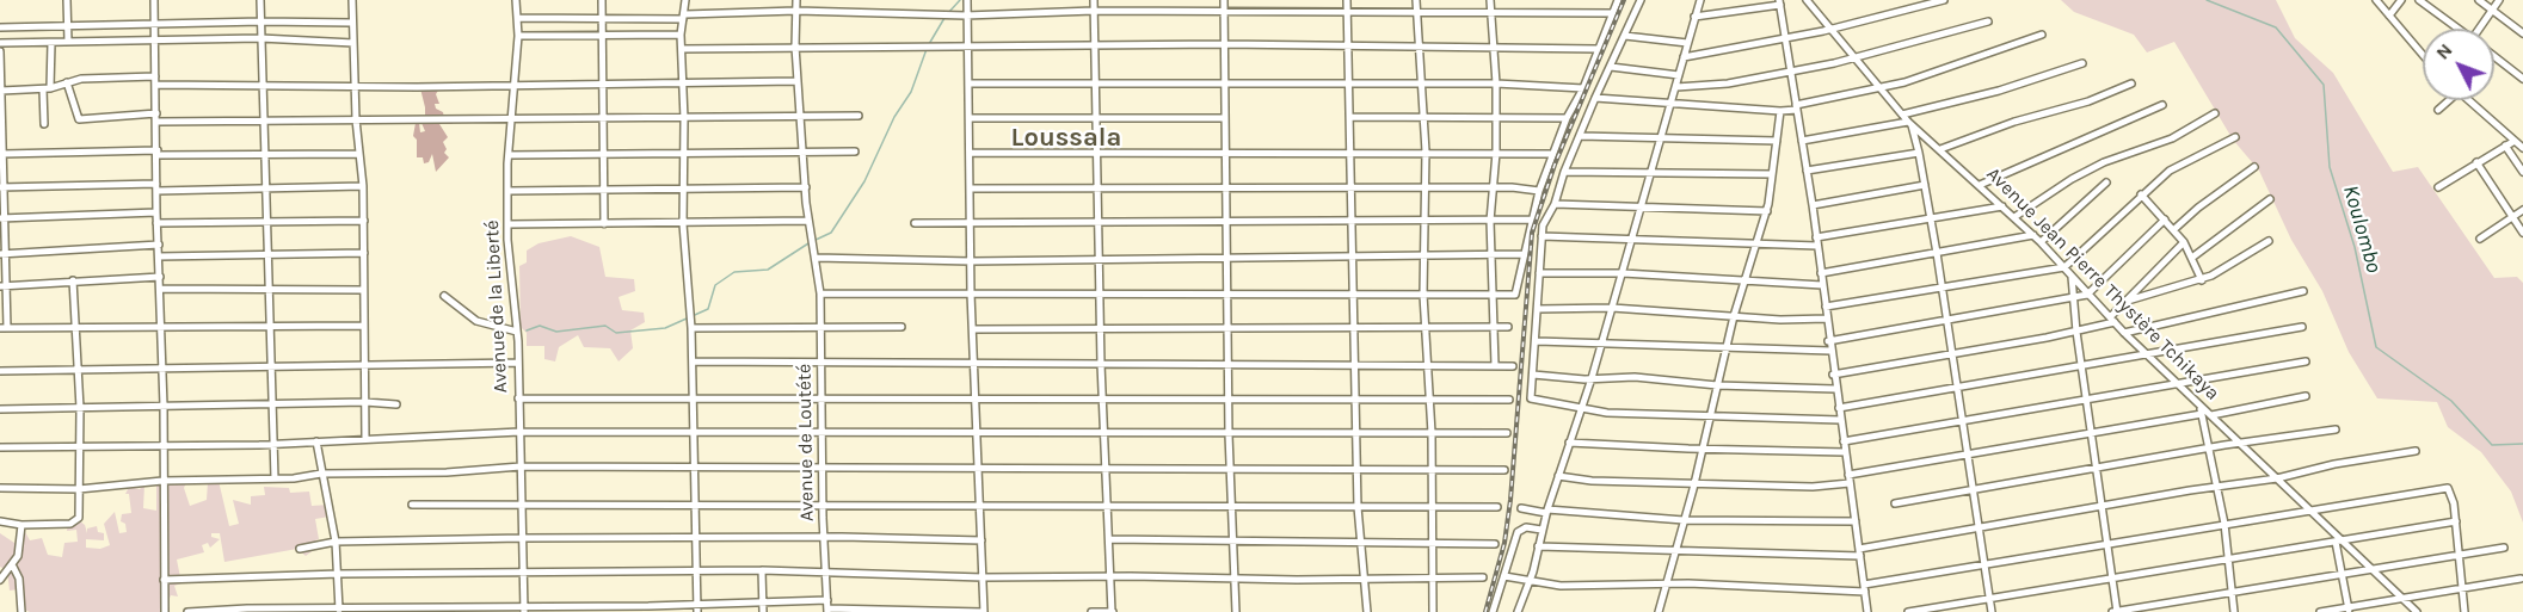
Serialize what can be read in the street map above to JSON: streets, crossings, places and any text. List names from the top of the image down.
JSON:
{
  "streets": {
    "street": ["Avenue Jean Pierre Thystère Tchikaya", "Avenue de la Liberté", "Avenue de Loutété"]
  },
  "districts": ["Loussala"],
  "water": ["Koulombo"],
  "north": "top left"
}
